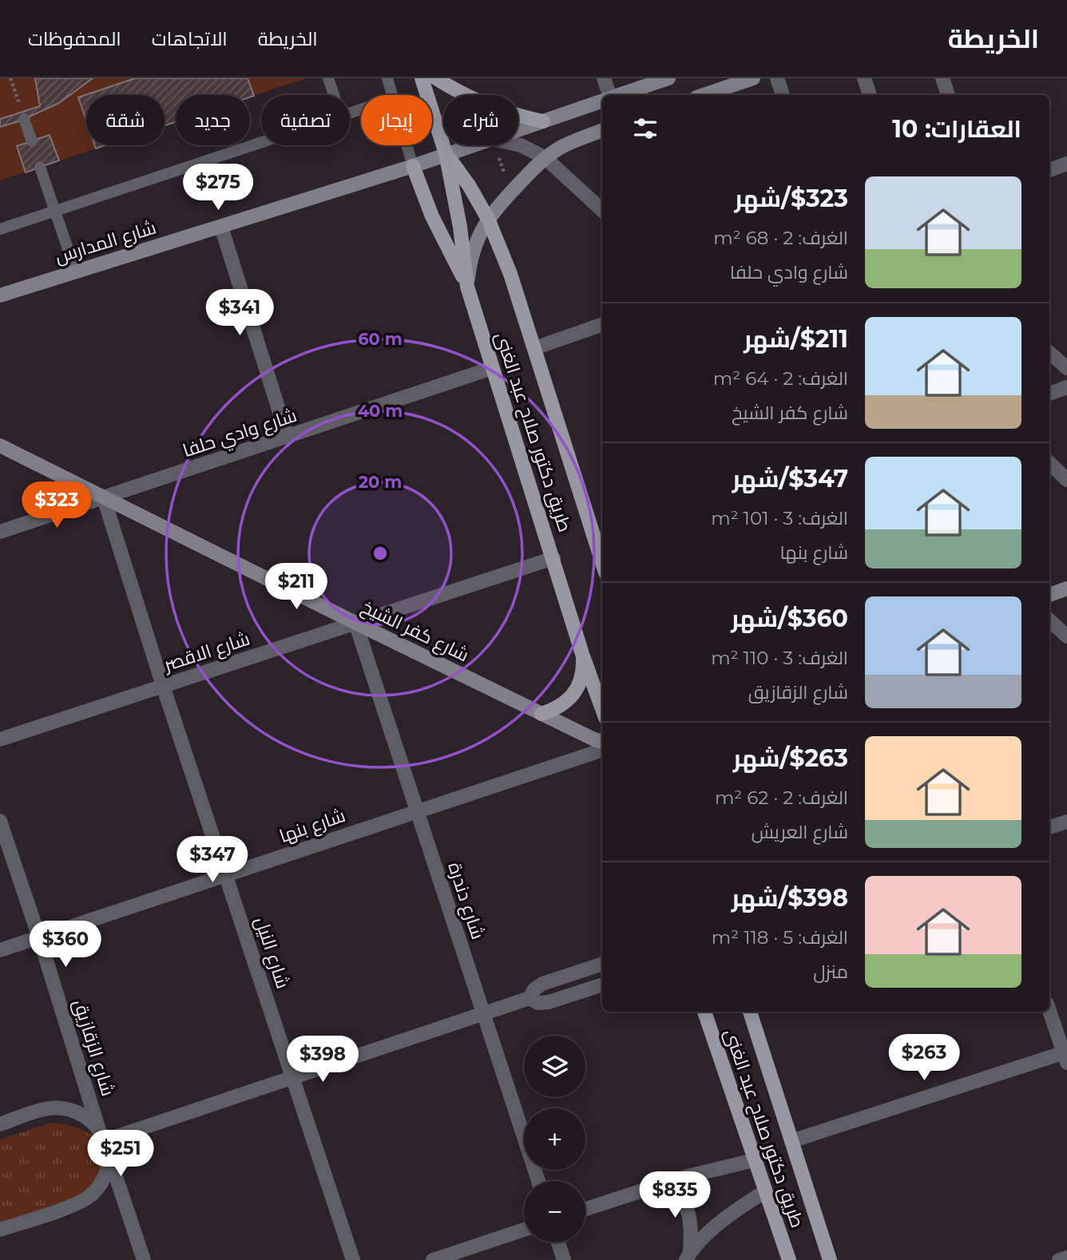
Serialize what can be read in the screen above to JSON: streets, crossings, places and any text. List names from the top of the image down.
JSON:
{
  "streets": {
    "main road": ["شارع المدارس", "طريق دكتور صلاح عبد الغنى", "شارع كفر الشيخ"],
    "street": [
      "شارع وادي حلفا",
      "شارع الاقصر",
      "شارع بنها",
      "شارع دندرة",
      "شارع النيل",
      "شارع الزقازيق"
    ]
  },
  "crossings": [
    ["شارع المدارس", "طريق دكتور صلاح عبد الغنى"],
    ["طريق دكتور صلاح عبد الغنى", "شارع وادي حلفا"],
    ["طريق دكتور صلاح عبد الغنى", "شارع الاقصر"],
    ["شارع وادي حلفا", "شارع كفر الشيخ"],
    ["شارع وادي حلفا", "شارع النيل"],
    ["شارع كفر الشيخ", "شارع الاقصر"],
    ["شارع كفر الشيخ", "شارع دندرة"],
    ["شارع كفر الشيخ", "شارع النيل"],
    ["شارع الاقصر", "شارع دندرة"],
    ["شارع الاقصر", "شارع النيل"],
    ["شارع بنها", "شارع دندرة"],
    ["شارع بنها", "شارع النيل"],
    ["شارع بنها", "شارع الزقازيق"]
  ],
  "page": {
    "header": "الخريطة",
    "nav": ["الخريطة", "الاتجاهات", "المحفوظات"],
    "chip": [
      "شراء",
      "إيجار",
      "تصفية",
      "جديد",
      "شقة"
    ],
    "heading": "العقارات: 10",
    "list": [
      {
        "name": "$323/شهر",
        "note": "الغرف: 2 · 68 m² · شارع وادي حلفا"
      },
      {
        "name": "$211/شهر",
        "note": "الغرف: 2 · 64 m² · شارع كفر الشيخ"
      },
      {
        "name": "$347/شهر",
        "note": "الغرف: 3 · 101 m² · شارع بنها"
      },
      {
        "name": "$360/شهر",
        "note": "الغرف: 3 · 110 m² · شارع الزقازيق"
      },
      {
        "name": "$263/شهر",
        "note": "الغرف: 2 · 62 m² · شارع العريش"
      },
      {
        "name": "$398/شهر",
        "note": "الغرف: 5 · 118 m² · منزل"
      }
    ],
    "price": [
      "$275",
      "$341",
      "$323",
      "$211",
      "$347",
      "$360",
      "$263",
      "$398",
      "$251",
      "$835"
    ],
    "map_buttons": ["+", "−"]
  },
  "rings": ["60 m", "40 m", "20 m"]
}
